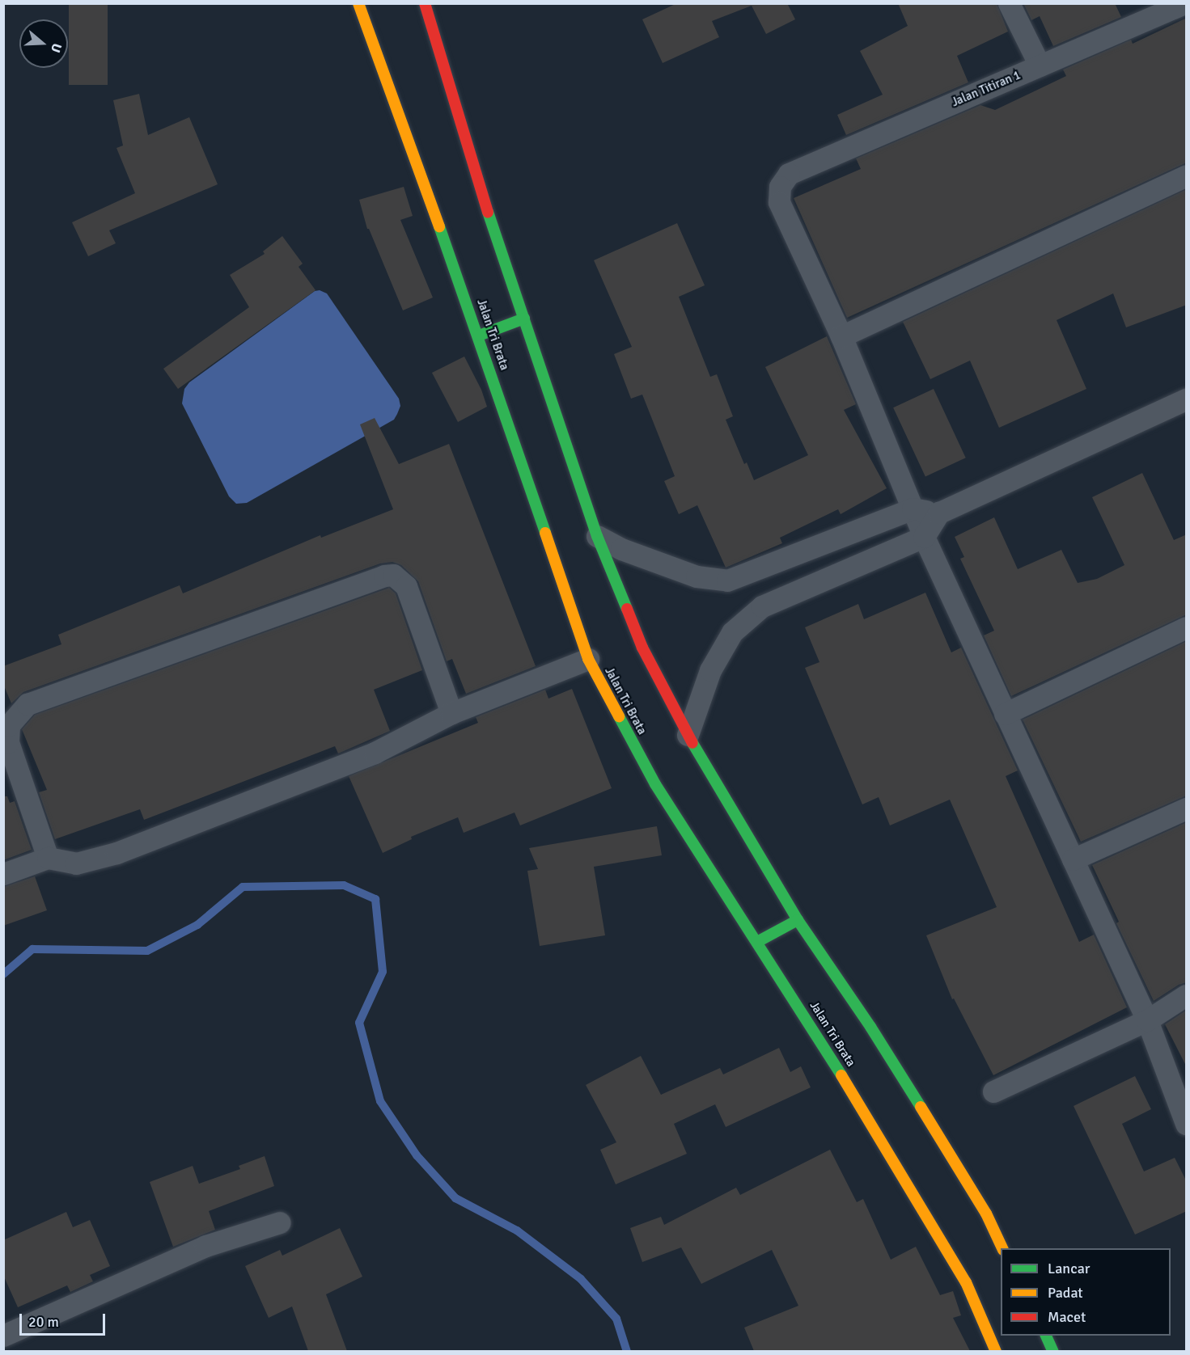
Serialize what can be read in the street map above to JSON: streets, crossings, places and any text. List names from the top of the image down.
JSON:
{
  "streets": {
    "street": ["Jalan Titiran 1", "Jalan Tri Brata"]
  },
  "legend": ["Lancar", "Padat", "Macet"],
  "scale_bar": "20 m",
  "north": "right"
}
